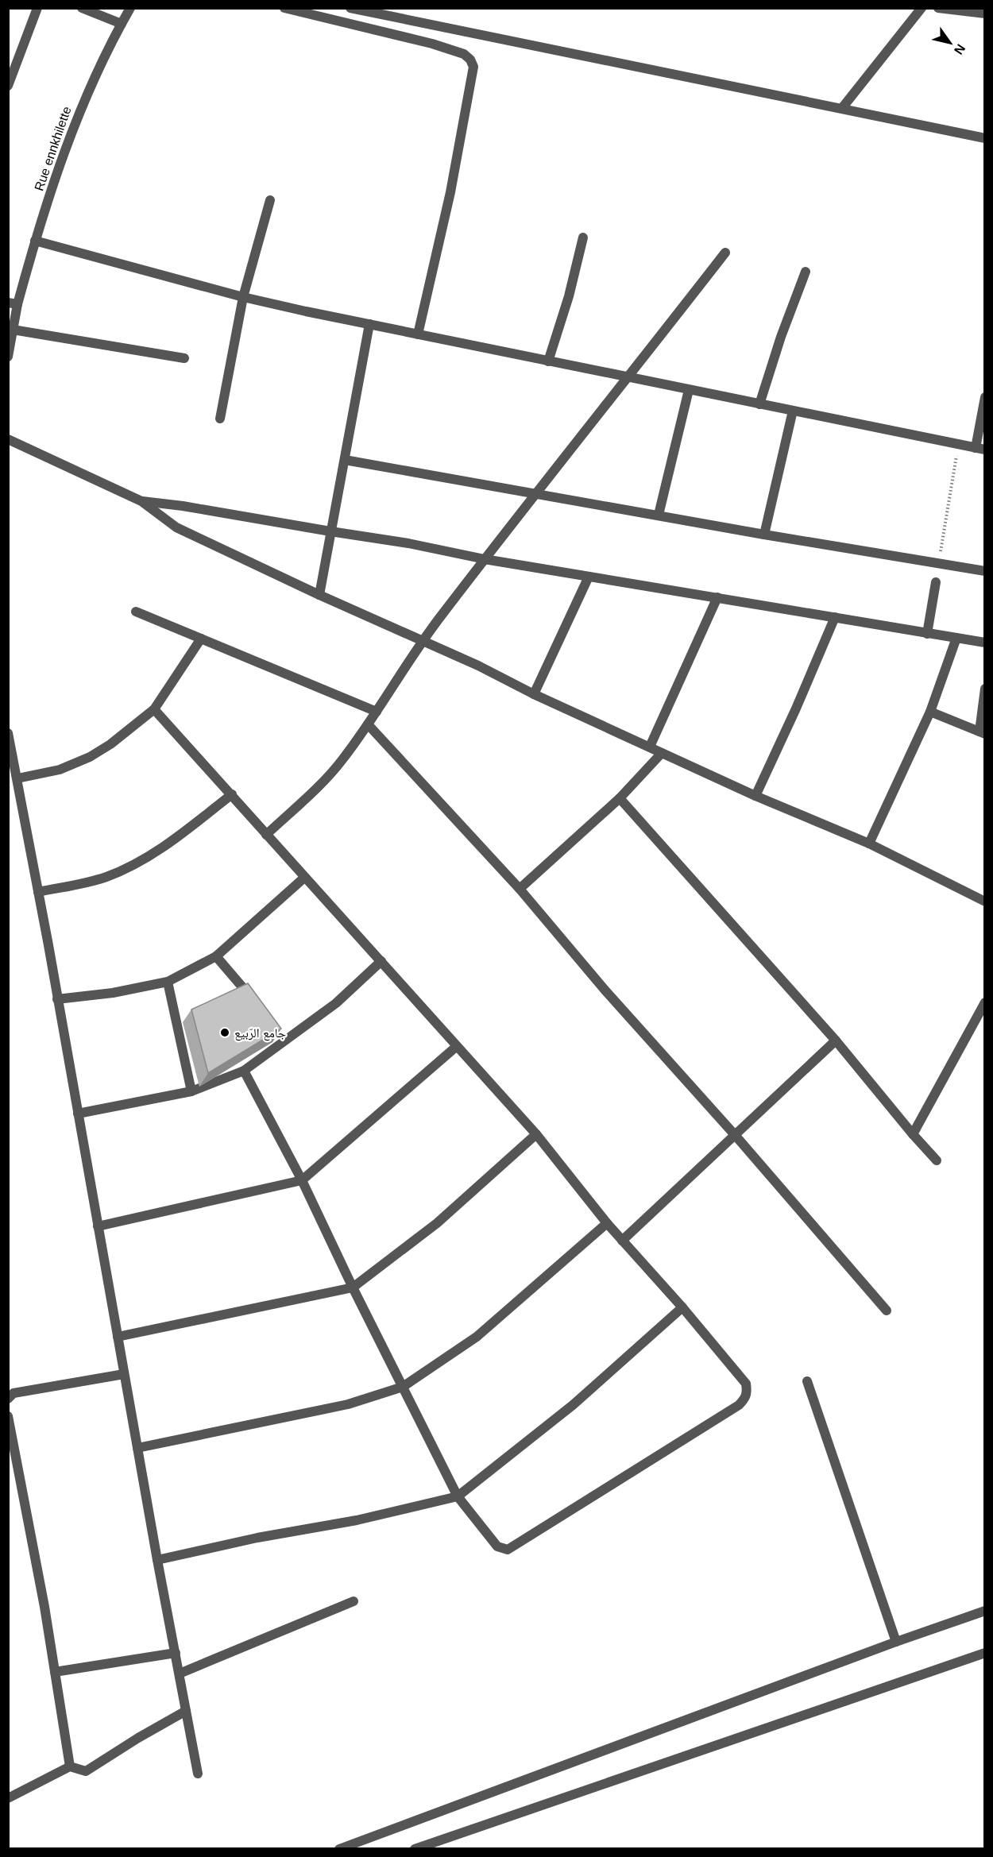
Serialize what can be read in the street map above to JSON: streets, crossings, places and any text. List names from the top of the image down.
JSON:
{
  "streets": {
    "street": ["Rue ennkhilette"]
  },
  "places": ["جامع الرّبيع"],
  "north": "bottom right"
}
